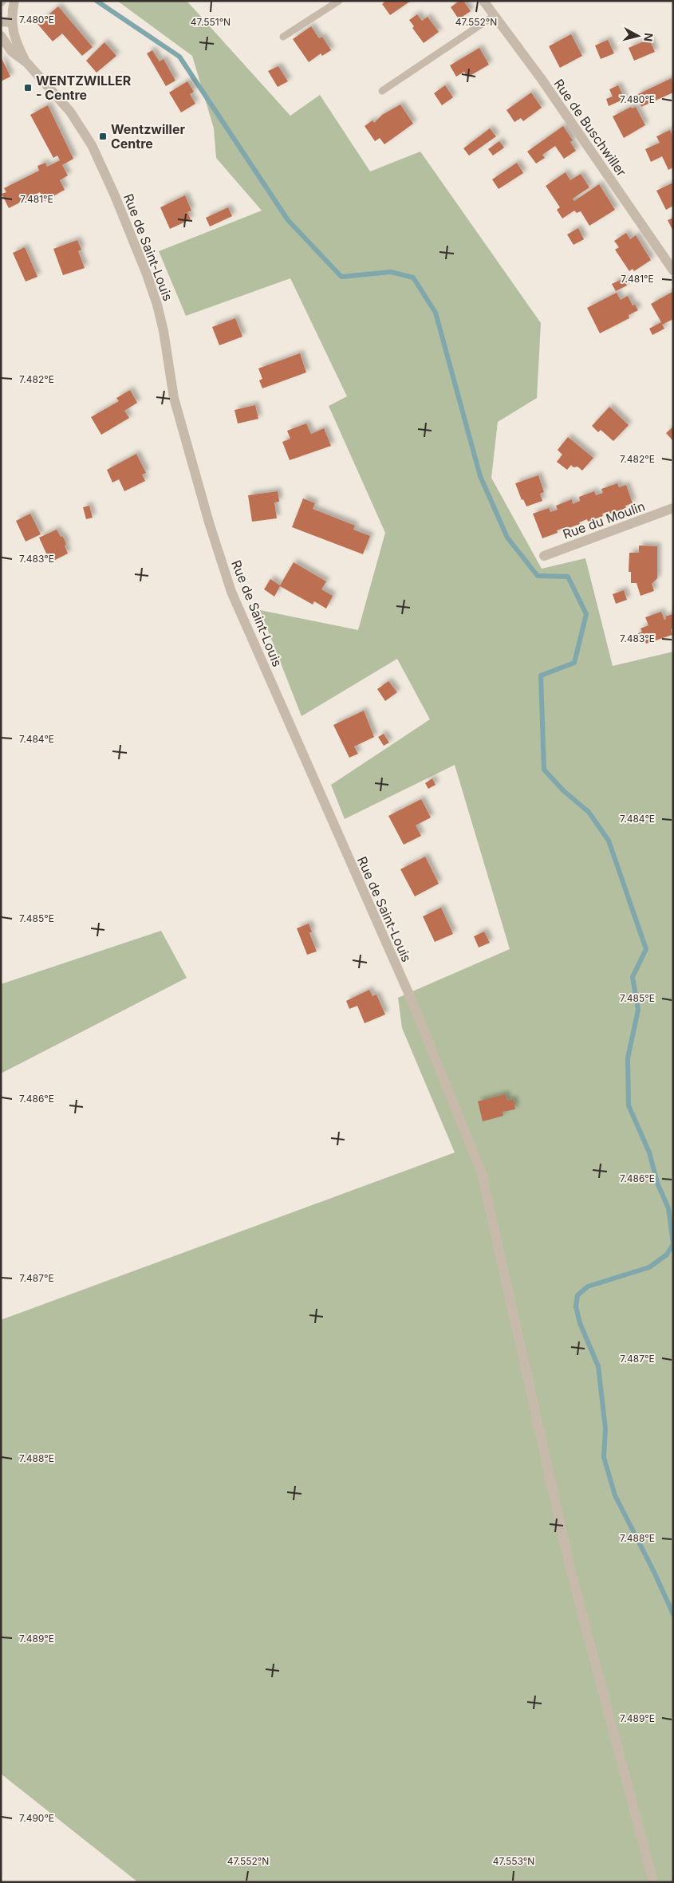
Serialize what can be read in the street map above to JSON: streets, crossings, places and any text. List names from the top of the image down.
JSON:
{
  "streets": {
    "street": ["Rue de Buschwiller", "Rue de Saint-Louis", "Rue du Moulin"]
  },
  "places": {
    "transit": ["WENTZWILLER - Centre", "Wentzwiller Centre"]
  },
  "north": "right",
  "coordinates": [
    "7.480°E",
    "47.551°N",
    "47.552°N",
    "7.481°E",
    "7.482°E",
    "7.483°E",
    "7.484°E",
    "7.485°E",
    "7.486°E",
    "7.487°E",
    "7.488°E",
    "7.489°E",
    "7.490°E",
    "47.553°N"
  ]
}
